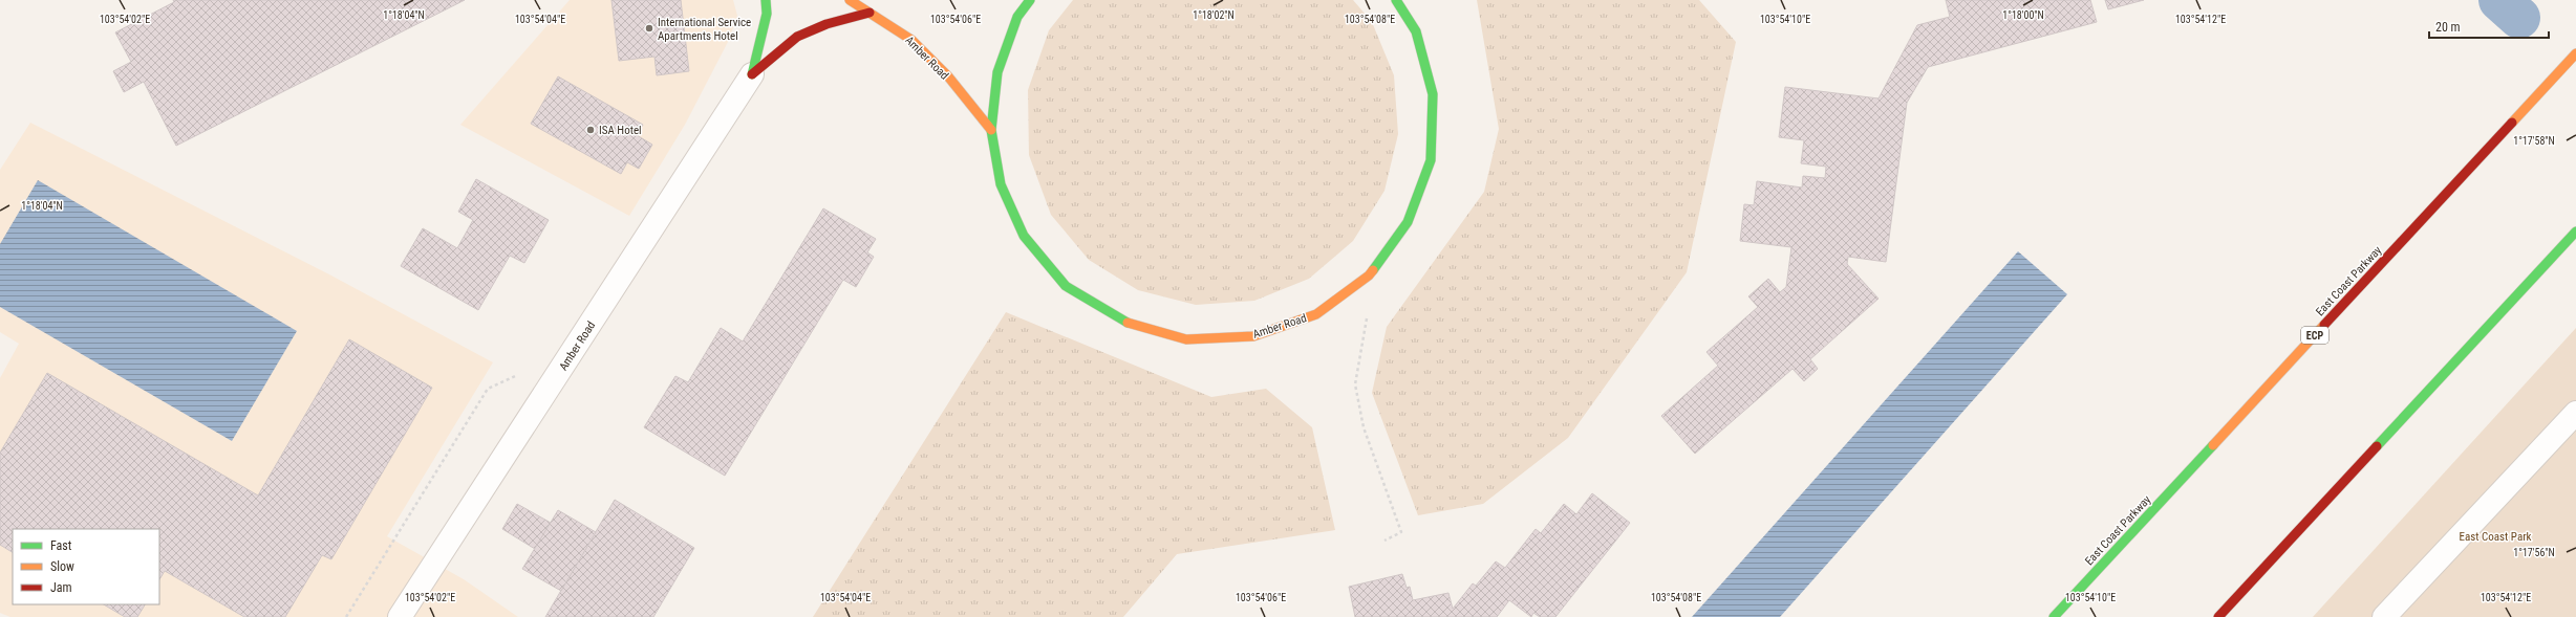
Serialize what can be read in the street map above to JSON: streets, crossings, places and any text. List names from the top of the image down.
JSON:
{
  "streets": {
    "main road": ["Amber Road", "East Coast Parkway", "ECP"]
  },
  "parks": ["East Coast Park"],
  "places": ["International Service Apartments Hotel", "ISA Hotel"],
  "legend": ["Fast", "Slow", "Jam"],
  "scale_bar": "20 m",
  "coordinates": [
    "1°18'04\"N",
    "1°18'02\"N",
    "1°18'00\"N",
    "103°54'02\"E",
    "103°54'04\"E",
    "103°54'06\"E",
    "103°54'08\"E",
    "103°54'10\"E",
    "103°54'12\"E",
    "1°17'58\"N",
    "1°17'56\"N"
  ]
}
